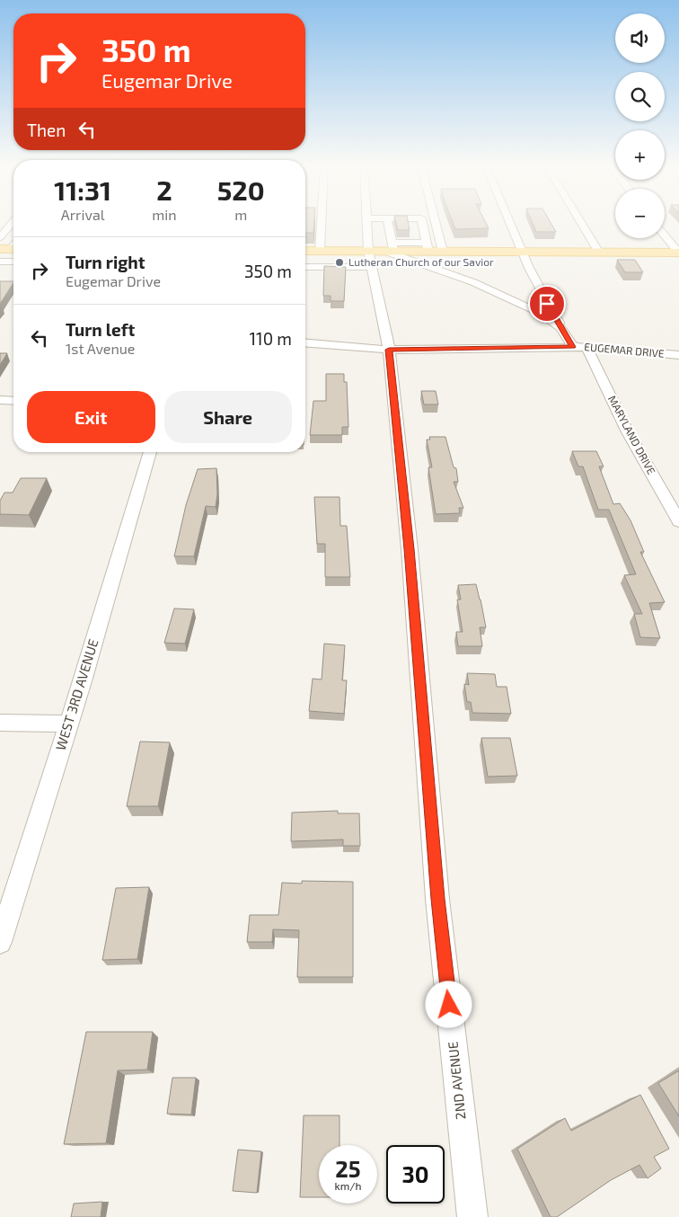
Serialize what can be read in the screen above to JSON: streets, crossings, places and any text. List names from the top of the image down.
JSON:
{
  "streets": {
    "street": [
      "EUGEMAR DRIVE",
      "MARYLAND DRIVE",
      "WEST 3RD AVENUE",
      "2ND AVENUE"
    ]
  },
  "crossings": [
    ["EUGEMAR DRIVE", "MARYLAND DRIVE"],
    ["EUGEMAR DRIVE", "2ND AVENUE"]
  ],
  "places": ["Lutheran Church of our Savior"],
  "page": {
    "map_buttons": ["+", "−"],
    "turn": ["350 m", "Eugemar Drive"],
    "then": "Then",
    "eta": [
      "11:31",
      "Arrival",
      "2",
      "min",
      "520",
      "m"
    ],
    "list": [
      {
        "name": "Turn right",
        "note": "Eugemar Drive",
        "value": "350 m"
      },
      {
        "name": "Turn left",
        "note": "1st Avenue",
        "value": "110 m"
      }
    ],
    "buttons": ["Exit", "Share"],
    "speed": "25 km/h",
    "limit": "30"
  }
}
